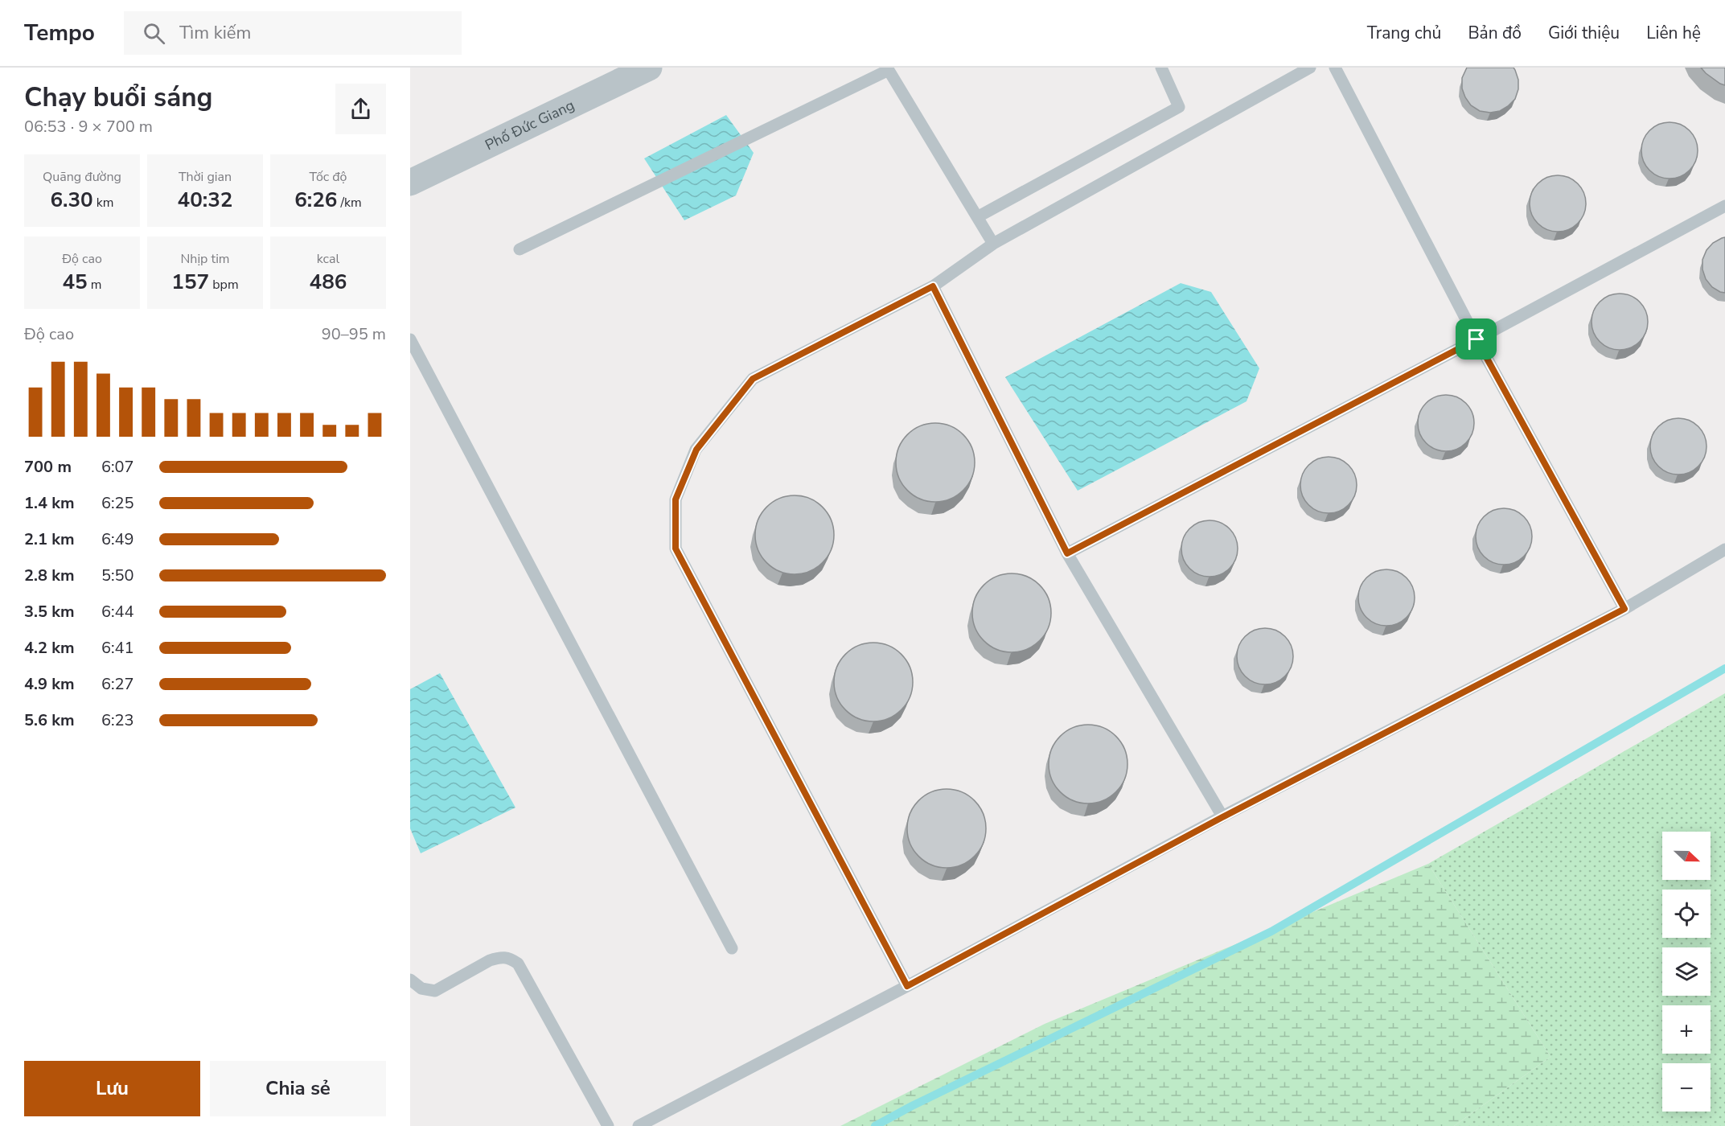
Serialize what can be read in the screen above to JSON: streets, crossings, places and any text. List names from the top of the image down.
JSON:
{
  "streets": {
    "street": ["Phố Đức Giang"]
  },
  "north": "right",
  "page": {
    "header": "Tempo",
    "search": "Tìm kiếm",
    "nav": [
      "Trang chủ",
      "Bản đồ",
      "Giới thiệu",
      "Liên hệ"
    ],
    "heading": ["Chạy buổi sáng", "06:53 · 9 × 700 m"],
    "stats": [
      ["Quãng đường", "6.30 km"],
      ["Thời gian", "40:32"],
      ["Tốc độ", "6:26 /km"],
      ["Độ cao", "45 m"],
      ["Nhịp tim", "157 bpm"],
      ["kcal", "486"]
    ],
    "chart": ["Độ cao", "90–95 m"],
    "list": [
      {
        "name": "700 m",
        "note": "6:07"
      },
      {
        "name": "1.4 km",
        "note": "6:25"
      },
      {
        "name": "2.1 km",
        "note": "6:49"
      },
      {
        "name": "2.8 km",
        "note": "5:50"
      },
      {
        "name": "3.5 km",
        "note": "6:44"
      },
      {
        "name": "4.2 km",
        "note": "6:41"
      },
      {
        "name": "4.9 km",
        "note": "6:27"
      },
      {
        "name": "5.6 km",
        "note": "6:23"
      }
    ],
    "map_buttons": ["+", "−"],
    "buttons": ["Lưu", "Chia sẻ"]
  }
}
